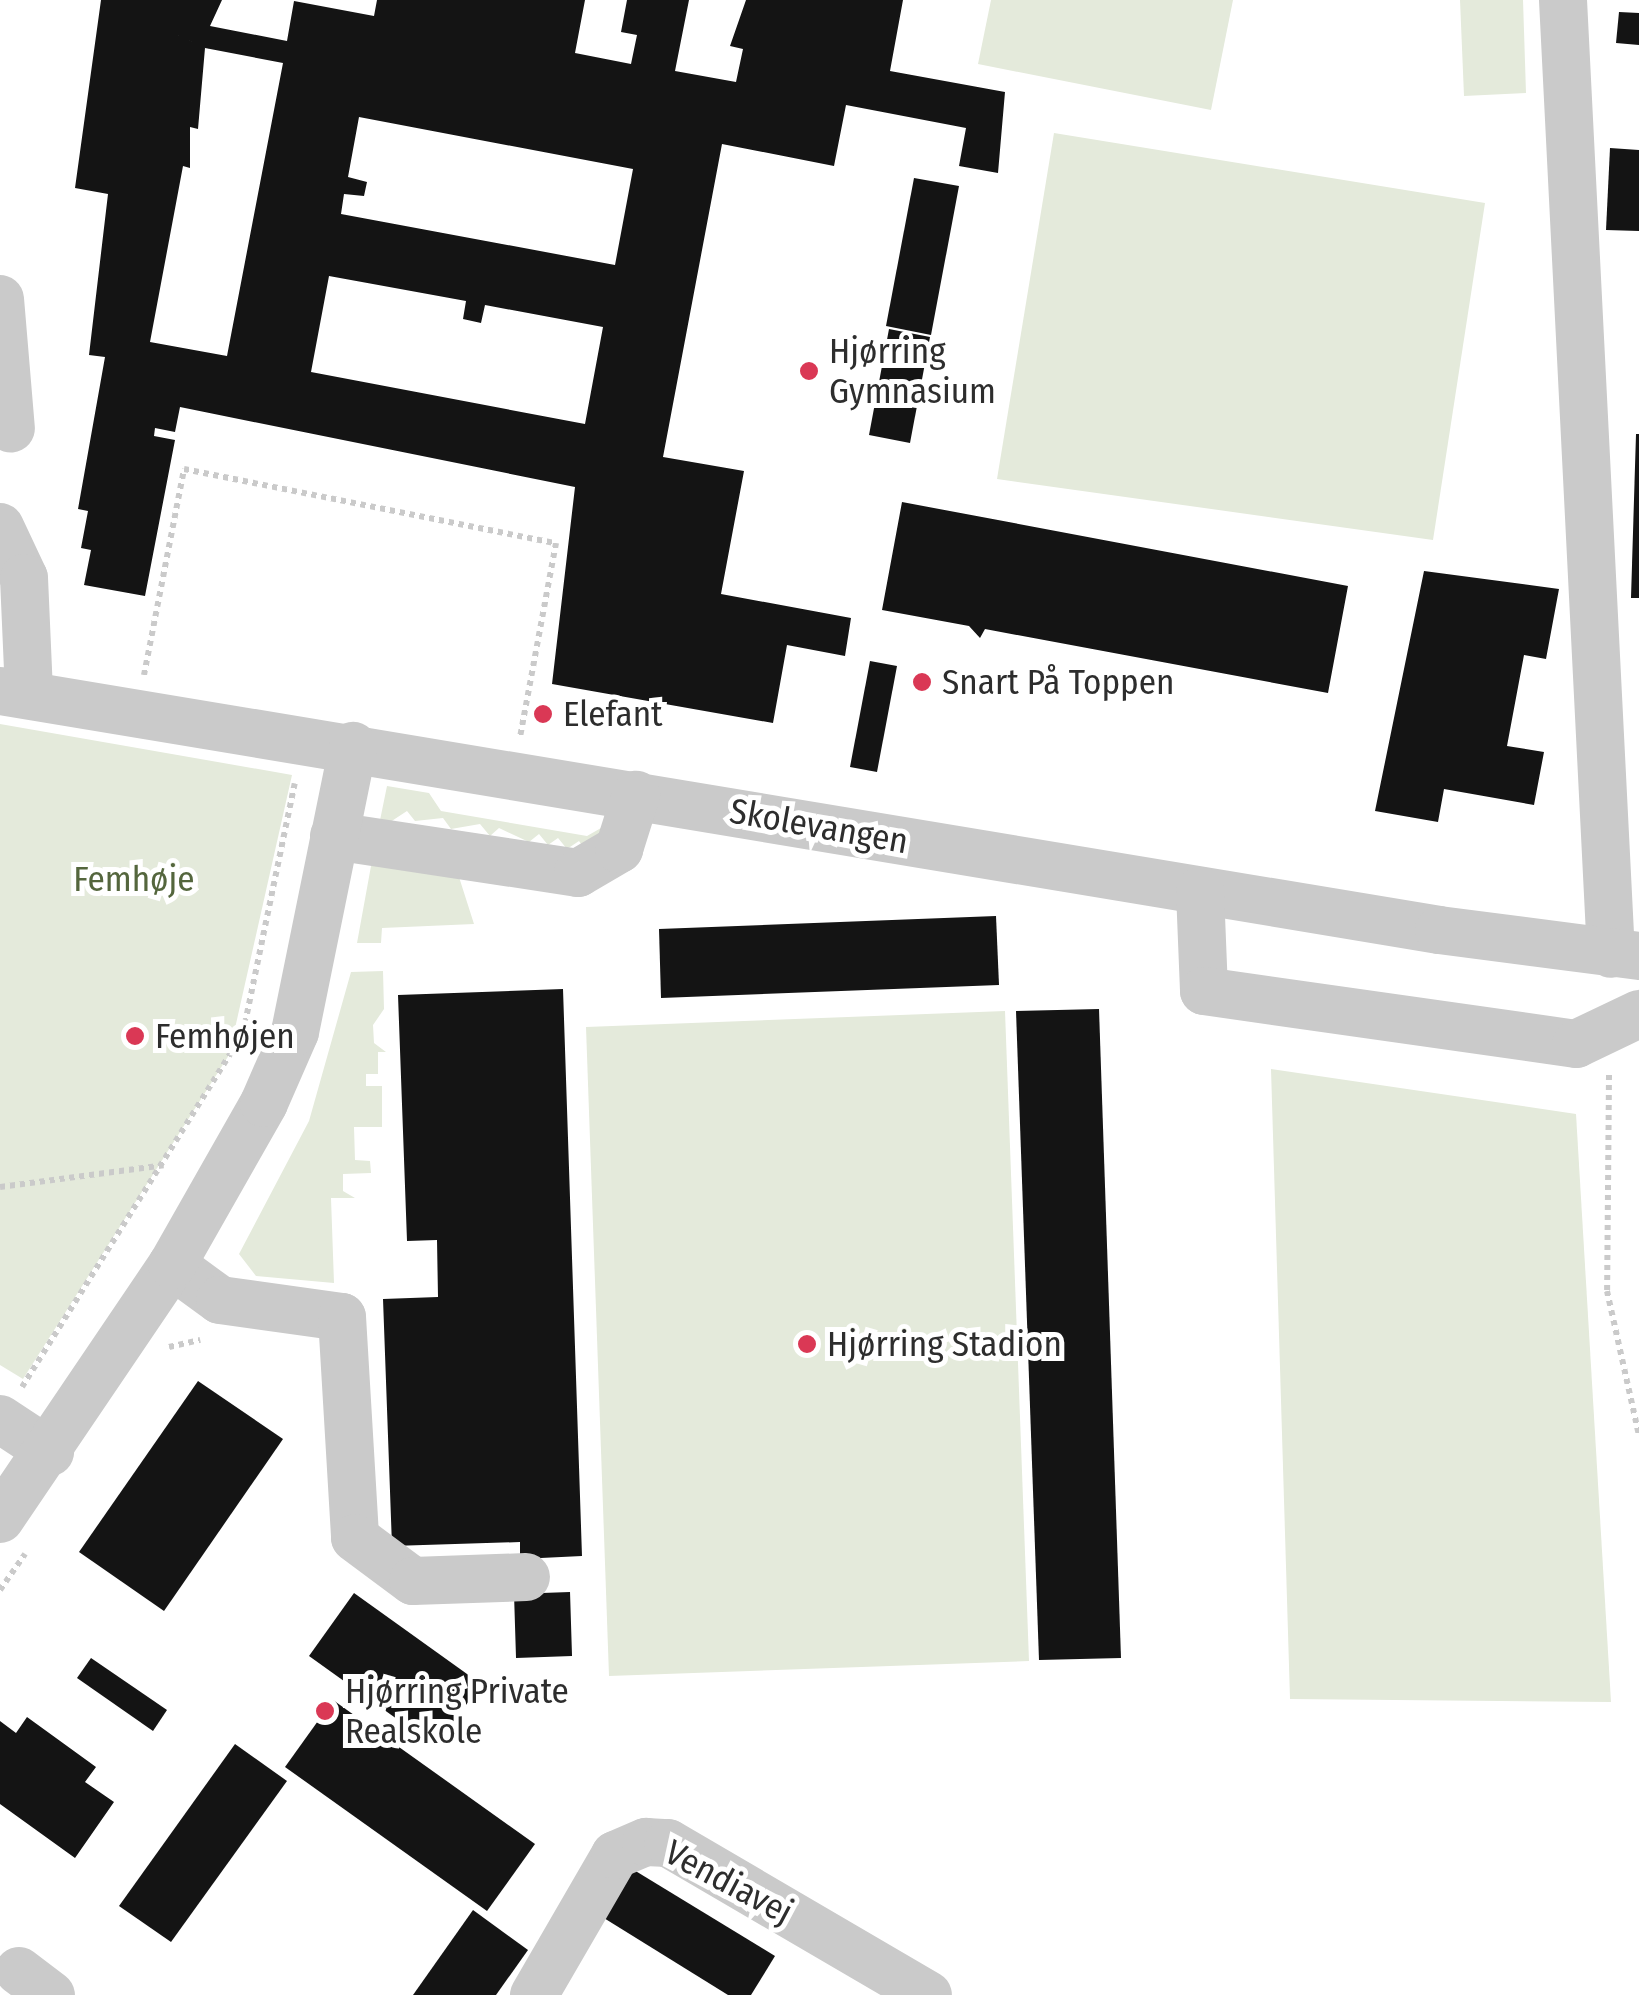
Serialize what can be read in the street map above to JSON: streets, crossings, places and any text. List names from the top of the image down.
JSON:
{
  "streets": {
    "street": ["Skolevangen", "Vendiavej"]
  },
  "parks": ["Femhøje"],
  "places": [
    "Hjørring Gymnasium",
    "Snart På Toppen",
    "Elefant",
    "Femhøjen",
    "Hjørring Stadion",
    "Hjørring Private Realskole"
  ]
}
